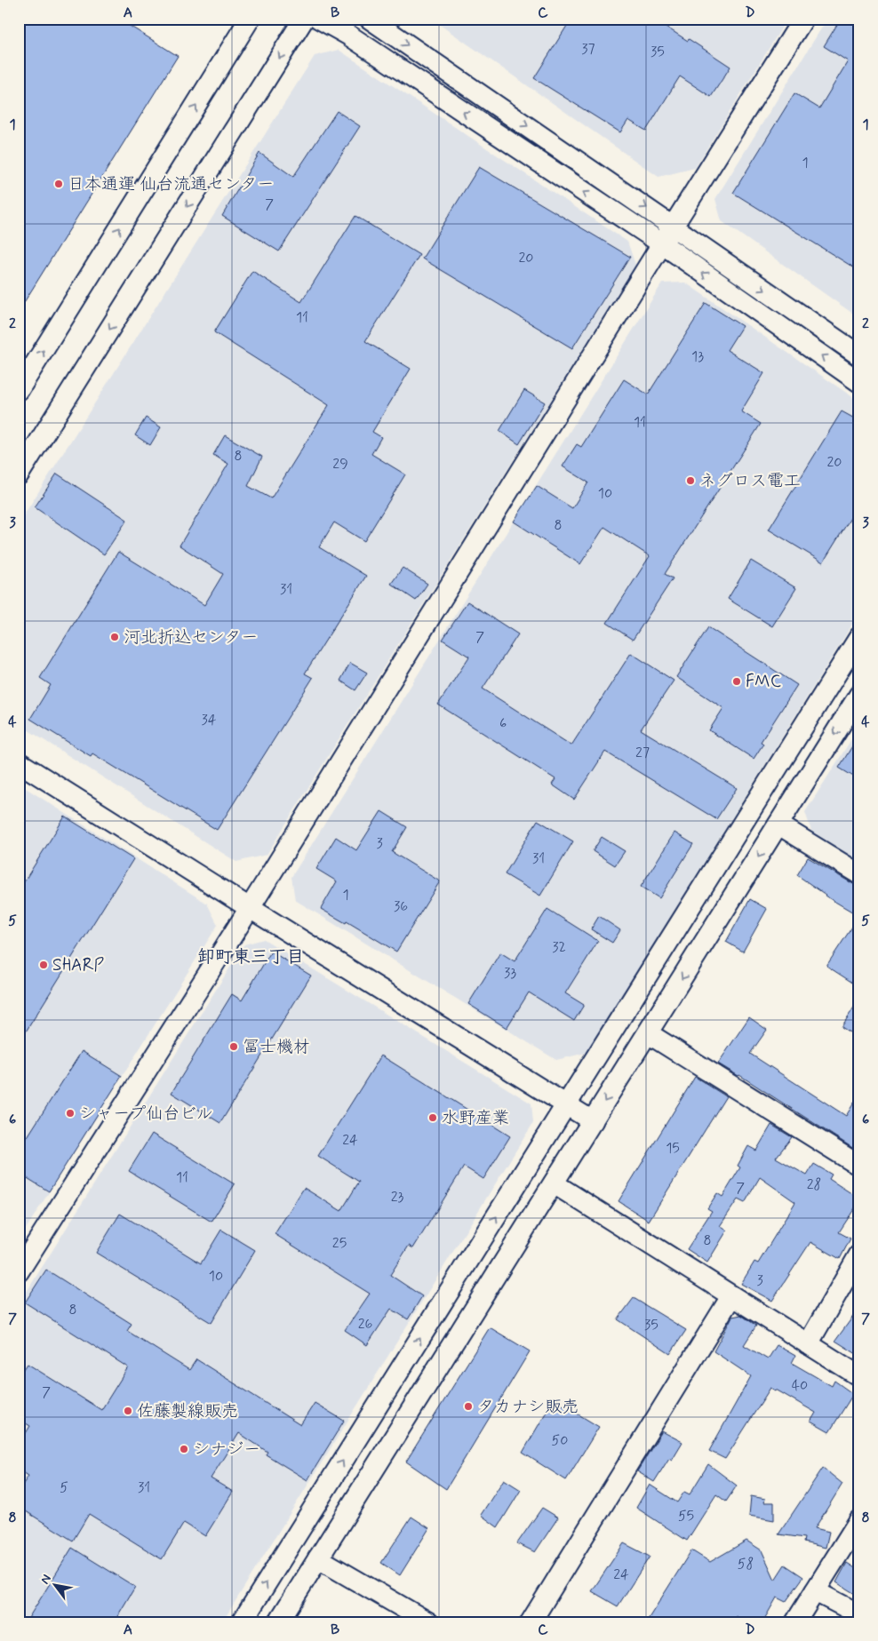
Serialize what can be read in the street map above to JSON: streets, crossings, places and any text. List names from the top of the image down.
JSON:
{
  "districts": ["卸町東三丁目"],
  "places": [
    "日本通運 仙台流通センター",
    "ネグロス電工",
    "河北折込センター",
    "FMC",
    "SHARP",
    "冨士機材",
    "シャープ仙台ビル",
    "水野産業",
    "タカナシ販売",
    "佐藤製線販売",
    "シナジー"
  ],
  "house_numbers": [
    "37",
    "35",
    "1",
    "7",
    "20",
    "11",
    "13",
    "11",
    "8",
    "20",
    "29",
    "10",
    "8",
    "31",
    "7",
    "34",
    "6",
    "27",
    "3",
    "31",
    "1",
    "36",
    "32",
    "33",
    "24",
    "15",
    "11",
    "28",
    "7",
    "23",
    "8",
    "25",
    "10",
    "3",
    "8",
    "26",
    "35",
    "40",
    "7",
    "50",
    "5",
    "31",
    "55",
    "58",
    "24"
  ],
  "north": "top left",
  "grid": {
    "columns": [
      "A",
      "B",
      "C",
      "D"
    ],
    "rows": [
      "1",
      "2",
      "3",
      "4",
      "5",
      "6",
      "7",
      "8"
    ]
  }
}
